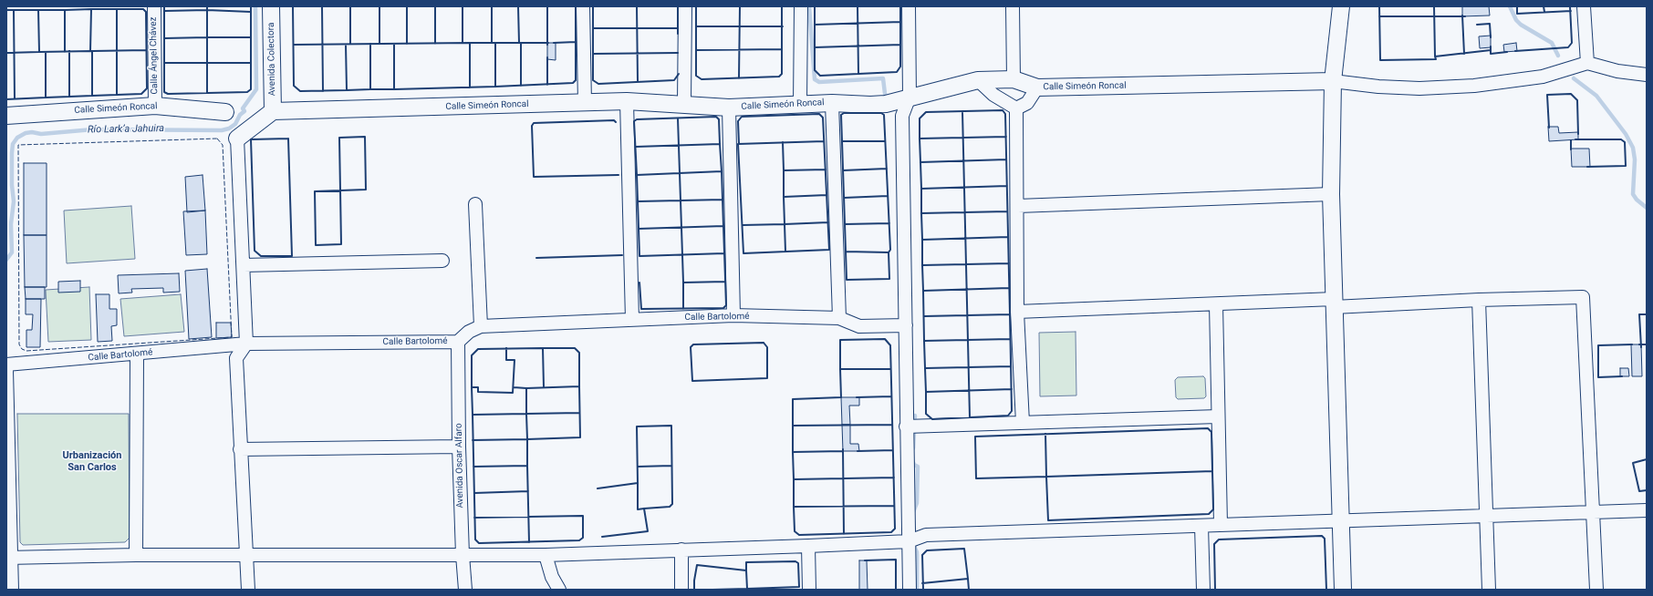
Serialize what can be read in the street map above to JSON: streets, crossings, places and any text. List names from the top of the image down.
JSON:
{
  "streets": {
    "street": [
      "Calle Ángel Chávez",
      "Avenida Colectora",
      "Calle Simeón Roncal",
      "Calle Bartolomé",
      "Avenida Oscar Alfaro"
    ]
  },
  "crossings": [
    ["Calle Ángel Chávez", "Calle Simeón Roncal"],
    ["Avenida Colectora", "Calle Simeón Roncal"],
    ["Calle Bartolomé", "Avenida Oscar Alfaro"]
  ],
  "districts": ["Urbanización San Carlos"],
  "water": ["Río Lark’a Jahuira"]
}
